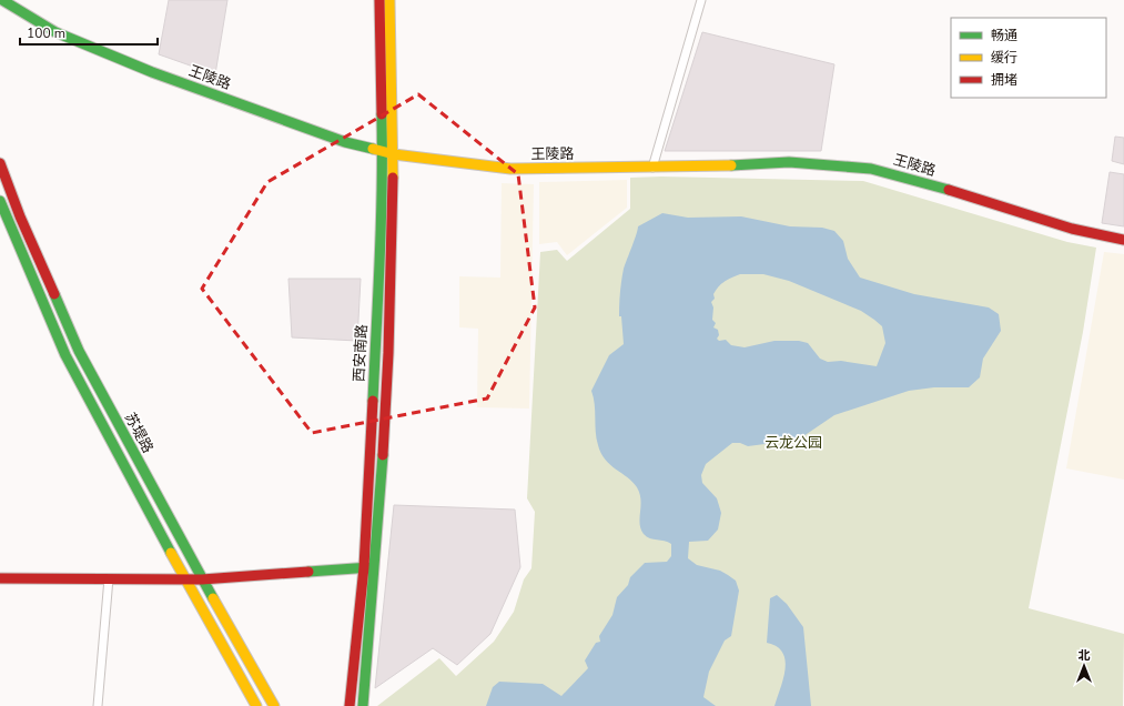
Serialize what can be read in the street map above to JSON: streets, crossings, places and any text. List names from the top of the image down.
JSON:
{
  "streets": {
    "main road": ["王陵路", "西安南路", "苏堤路"]
  },
  "crossings": [
    ["王陵路", "西安南路"]
  ],
  "parks": ["云龙公园"],
  "legend": ["畅通", "缓行", "拥堵"],
  "scale_bar": "100 m",
  "north": "top"
}
